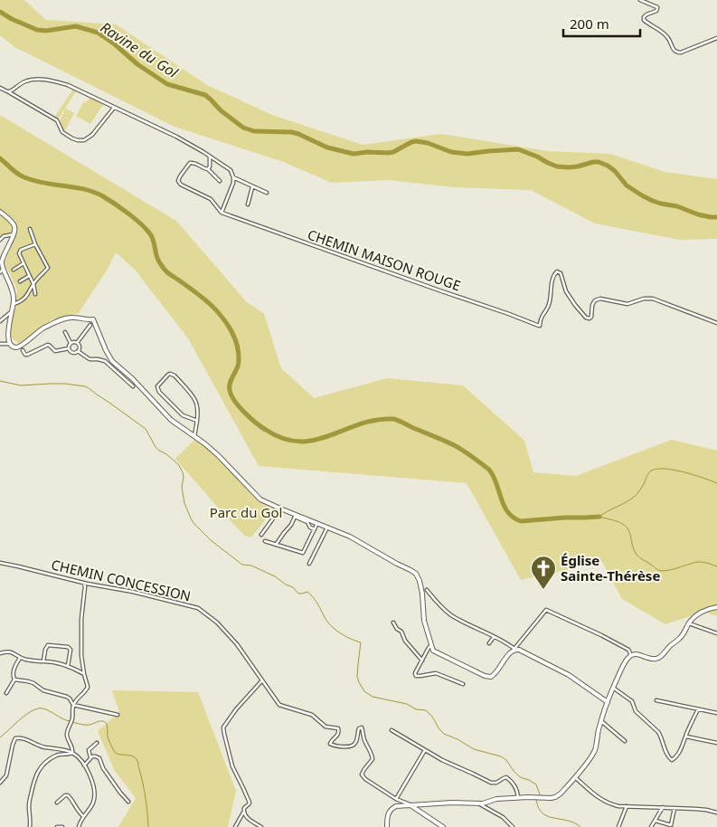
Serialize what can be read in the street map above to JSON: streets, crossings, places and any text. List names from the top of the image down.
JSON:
{
  "streets": {
    "street": ["CHEMIN MAISON ROUGE", "CHEMIN CONCESSION"]
  },
  "water": ["Ravine du Gol"],
  "parks": ["Parc du Gol"],
  "places": {
    "church": ["Église Sainte-Thérèse"]
  },
  "scale_bar": "200 m"
}
